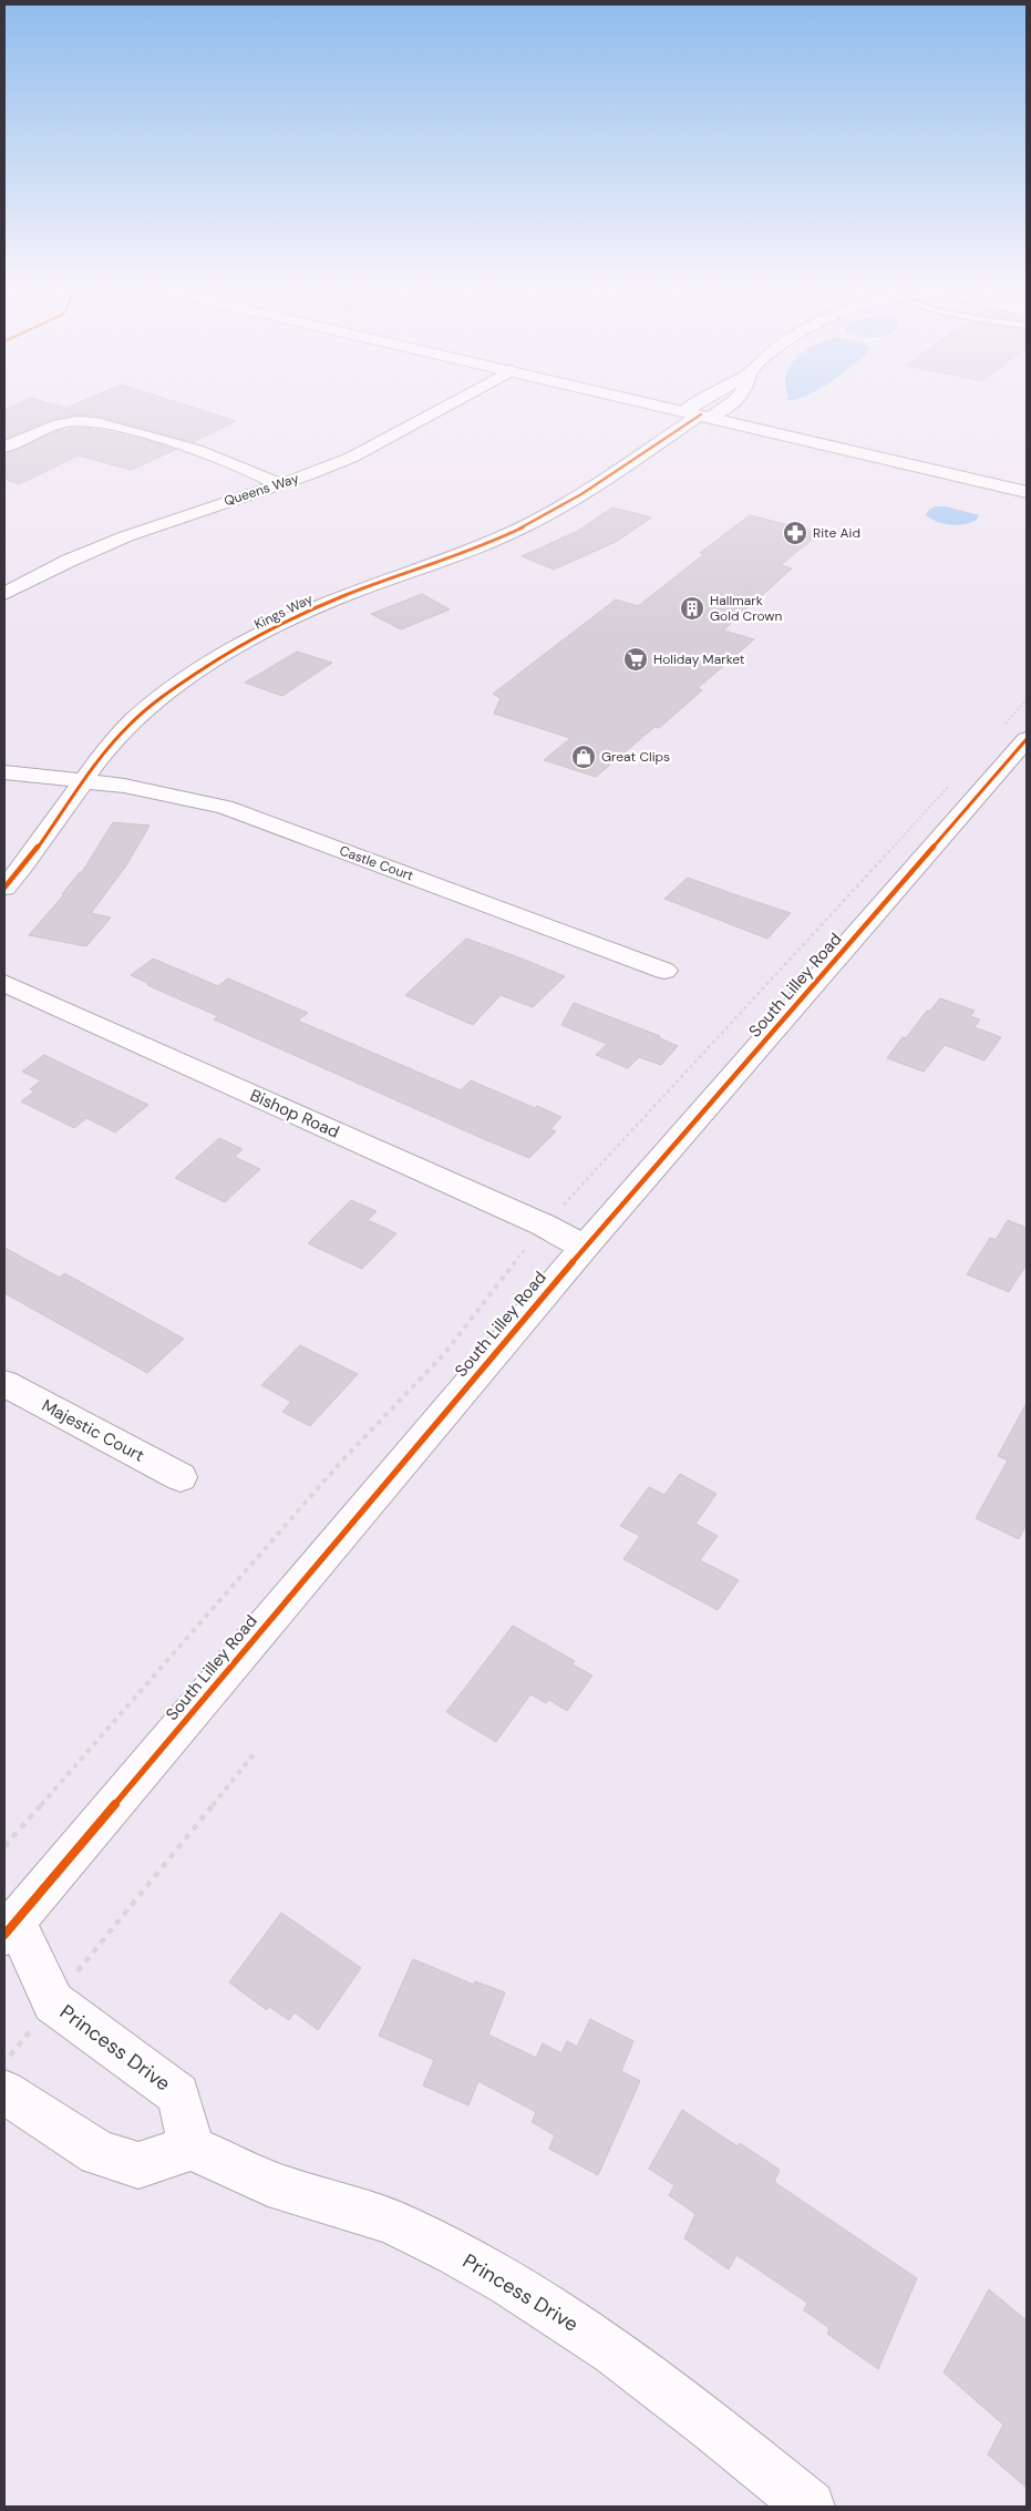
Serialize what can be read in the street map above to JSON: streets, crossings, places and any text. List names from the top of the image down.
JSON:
{
  "streets": {
    "street": [
      "Queens Way",
      "Kings Way",
      "Castle Court",
      "South Lilley Road",
      "Bishop Road",
      "Majestic Court",
      "Princess Drive"
    ]
  },
  "crossings": [
    ["Kings Way", "Castle Court"],
    ["South Lilley Road", "Bishop Road"],
    ["South Lilley Road", "Princess Drive"]
  ],
  "places": {
    "pharmacy": ["Rite Aid"],
    "building": ["Hallmark Gold Crown"],
    "supermarket": ["Holiday Market"],
    "shop": ["Great Clips"]
  }
}
